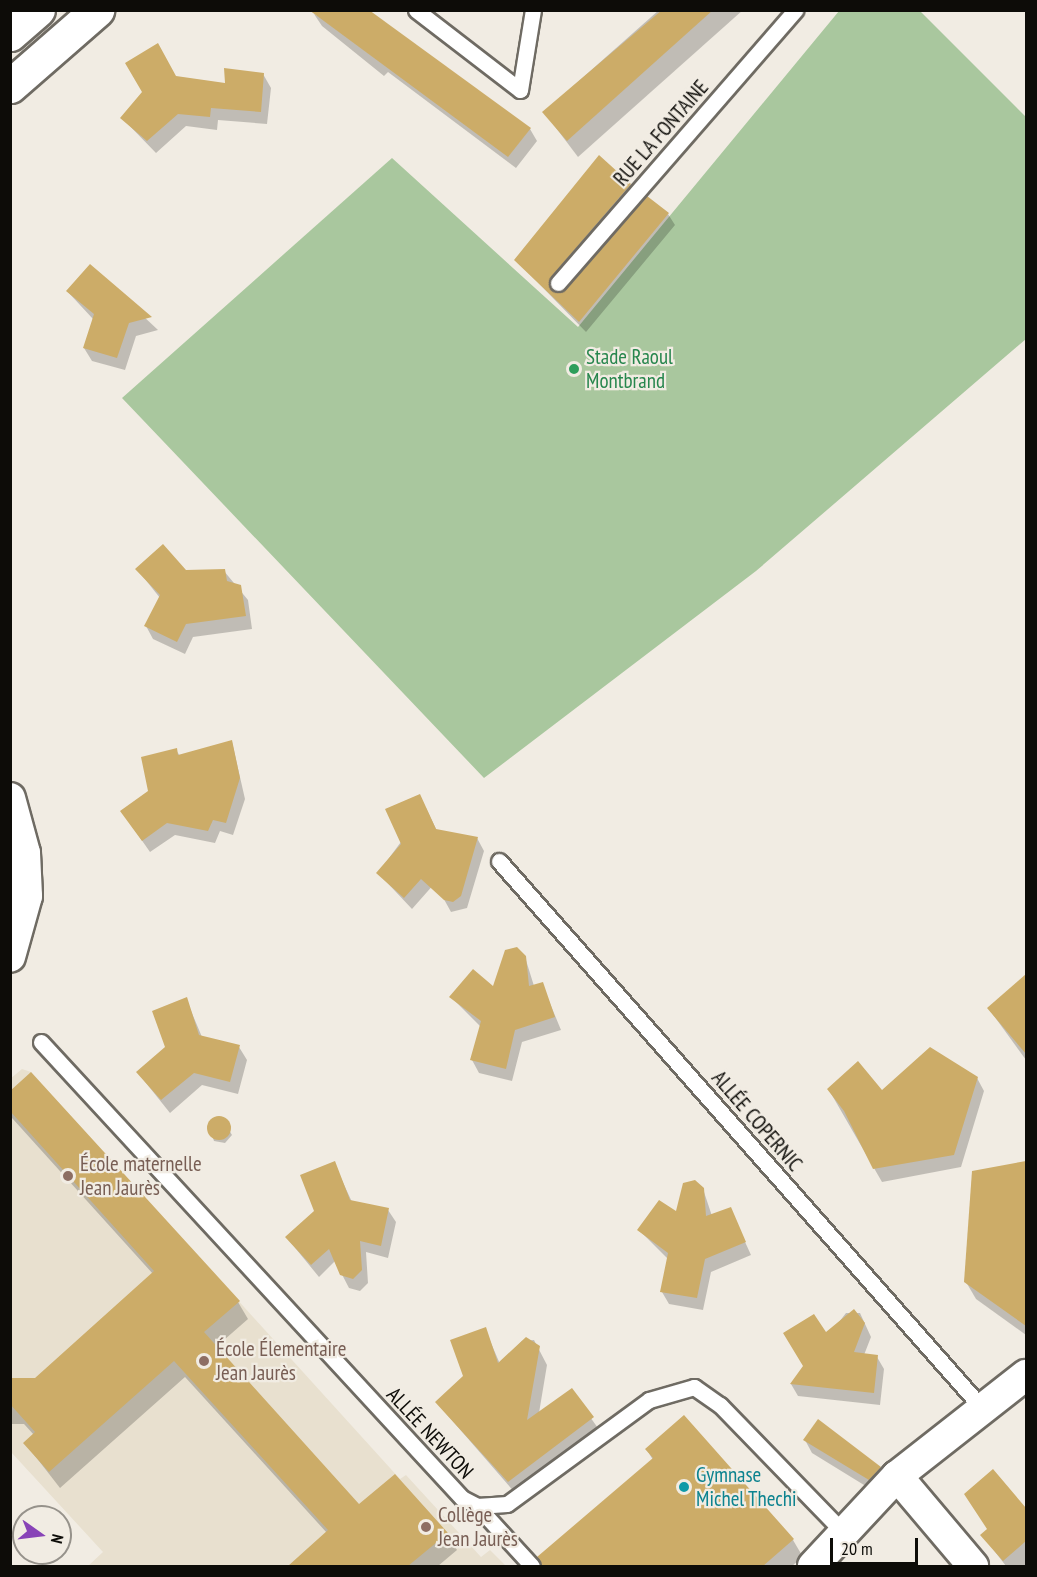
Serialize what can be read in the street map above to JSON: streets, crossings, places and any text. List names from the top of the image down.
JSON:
{
  "streets": {
    "lane": ["RUE LA FONTAINE", "ALLÉE COPERNIC", "ALLÉE NEWTON"]
  },
  "places": [
    "Stade Raoul Montbrand",
    "École maternelle Jean Jaurès",
    "École Élementaire Jean Jaurès",
    "Gymnase Michel Thechi",
    "Collège Jean Jaurès"
  ],
  "scale_bar": "20 m",
  "north": "right"
}
